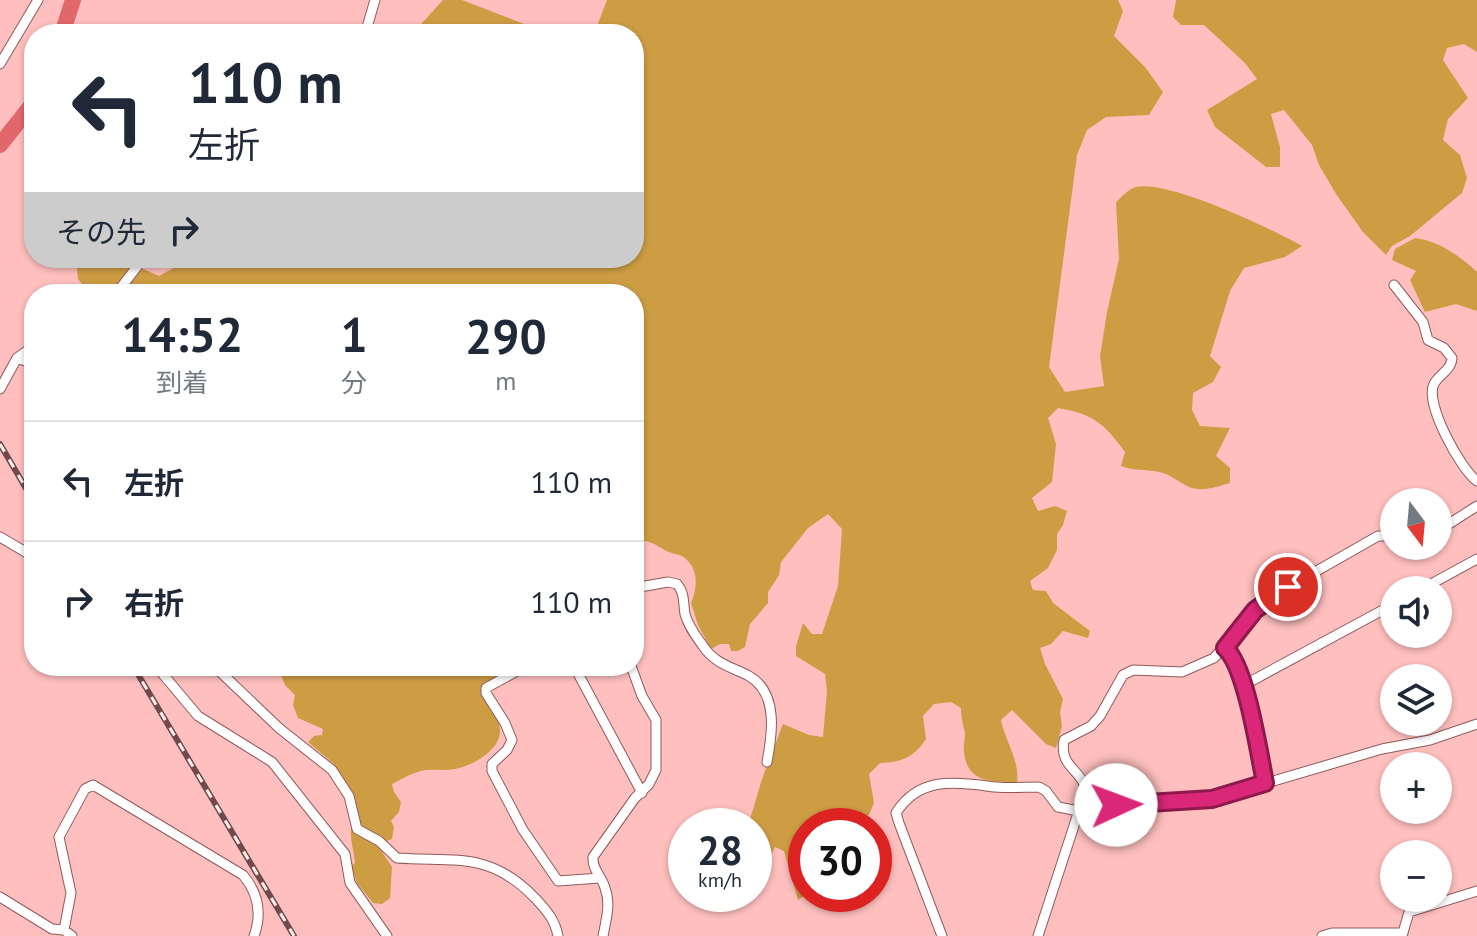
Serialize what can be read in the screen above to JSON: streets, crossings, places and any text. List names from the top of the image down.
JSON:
{
  "north": "bottom",
  "page": {
    "turn": ["110 m", "左折"],
    "then": "その先",
    "eta": [
      "14:52",
      "到着",
      "1",
      "分",
      "290",
      "m"
    ],
    "list": [
      {
        "name": "左折",
        "value": "110 m"
      },
      {
        "name": "右折",
        "value": "110 m"
      }
    ],
    "map_buttons": ["+", "−"],
    "speed": "28 km/h",
    "limit": "30"
  }
}
